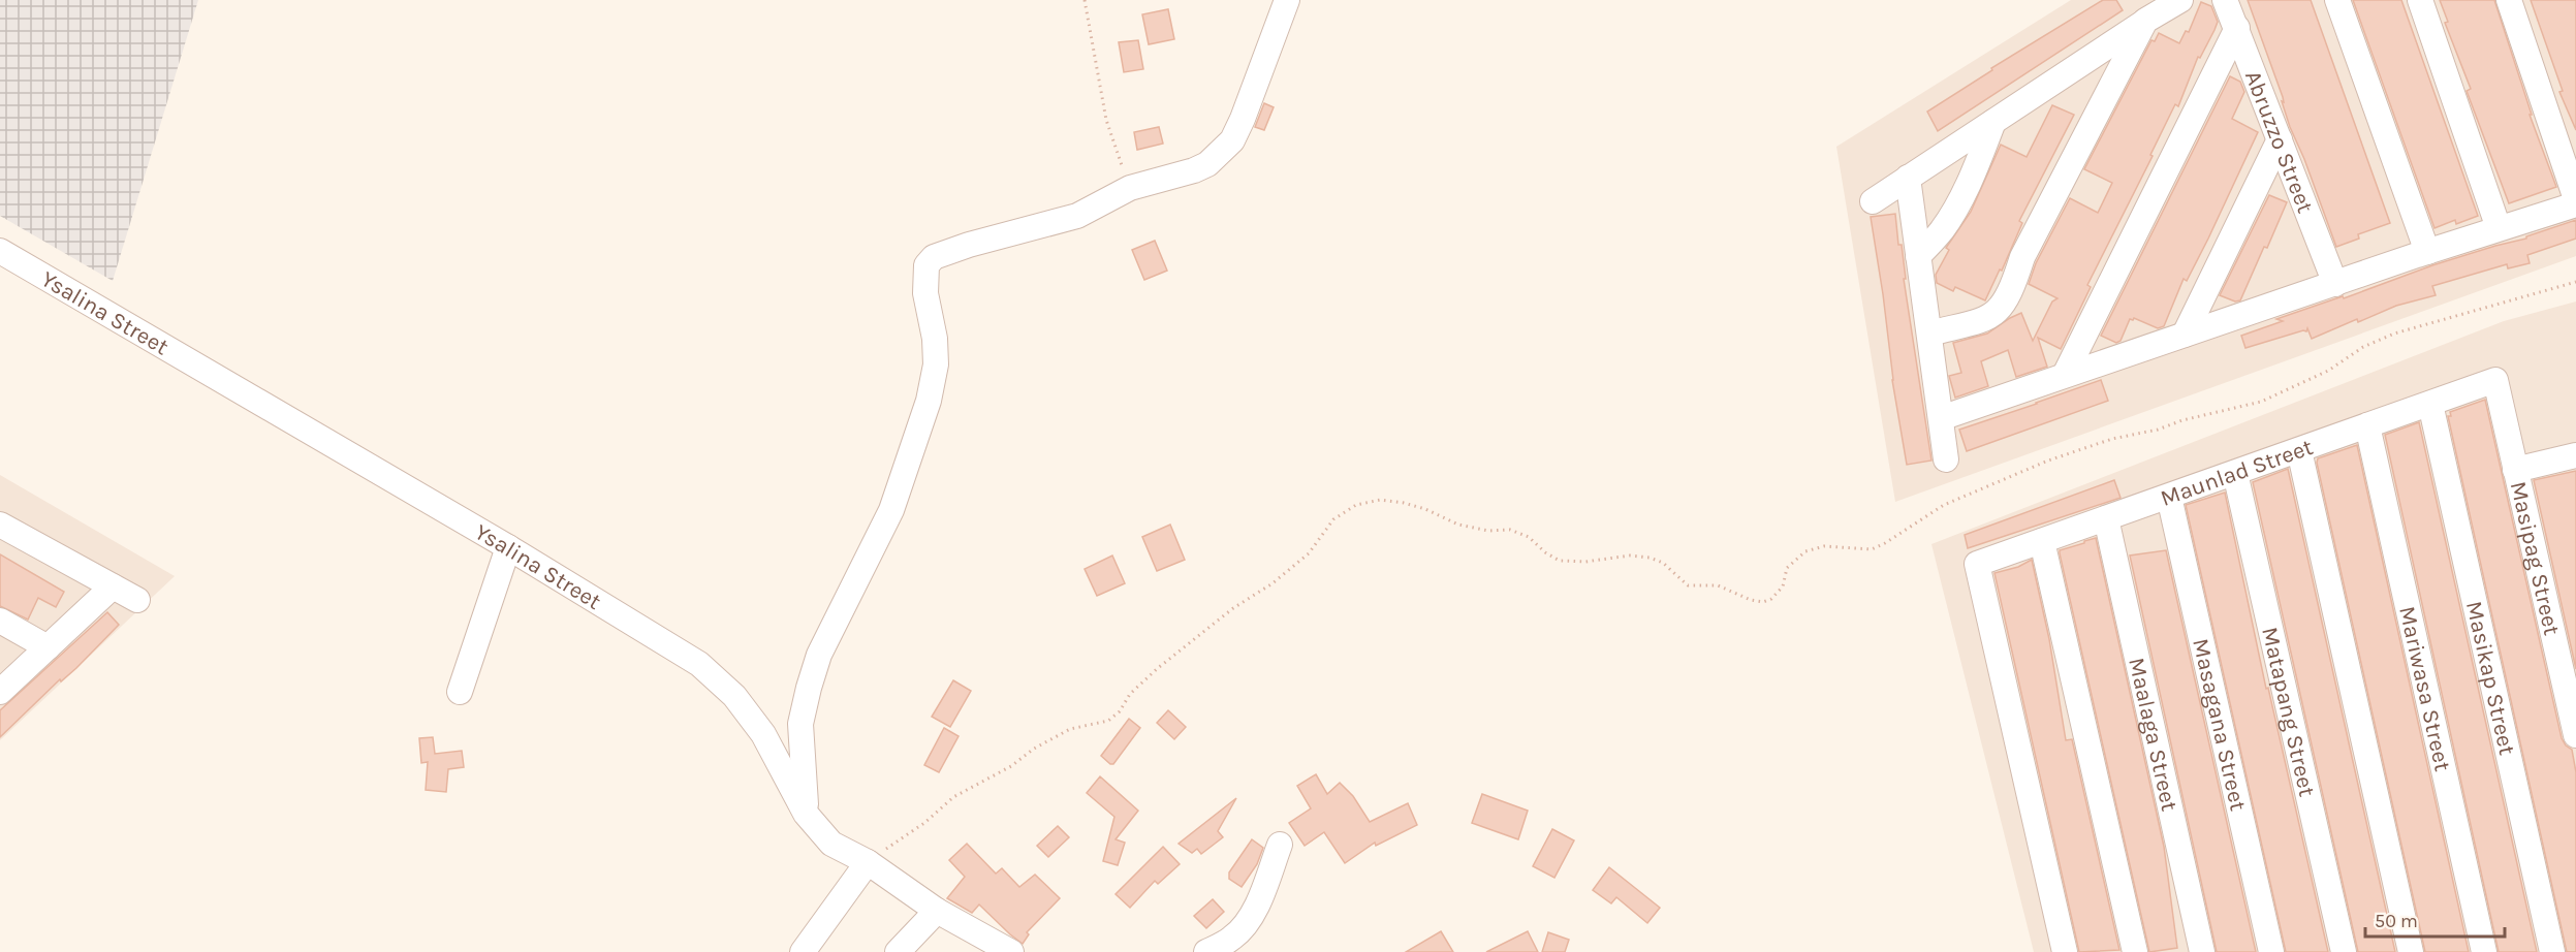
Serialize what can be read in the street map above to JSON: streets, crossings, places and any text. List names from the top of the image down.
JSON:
{
  "streets": {
    "street": [
      "Abruzzo Street",
      "Ysalina Street",
      "Maunlad Street",
      "Masipag Street",
      "Masikap Street",
      "Mariwasa Street",
      "Matapang Street",
      "Masagana Street",
      "Maalaga Street"
    ]
  },
  "crossings": [
    ["Maunlad Street", "Masipag Street"],
    ["Maunlad Street", "Masikap Street"],
    ["Maunlad Street", "Mariwasa Street"],
    ["Maunlad Street", "Matapang Street"],
    ["Maunlad Street", "Masagana Street"],
    ["Maunlad Street", "Maalaga Street"]
  ],
  "scale_bar": "50 m"
}
